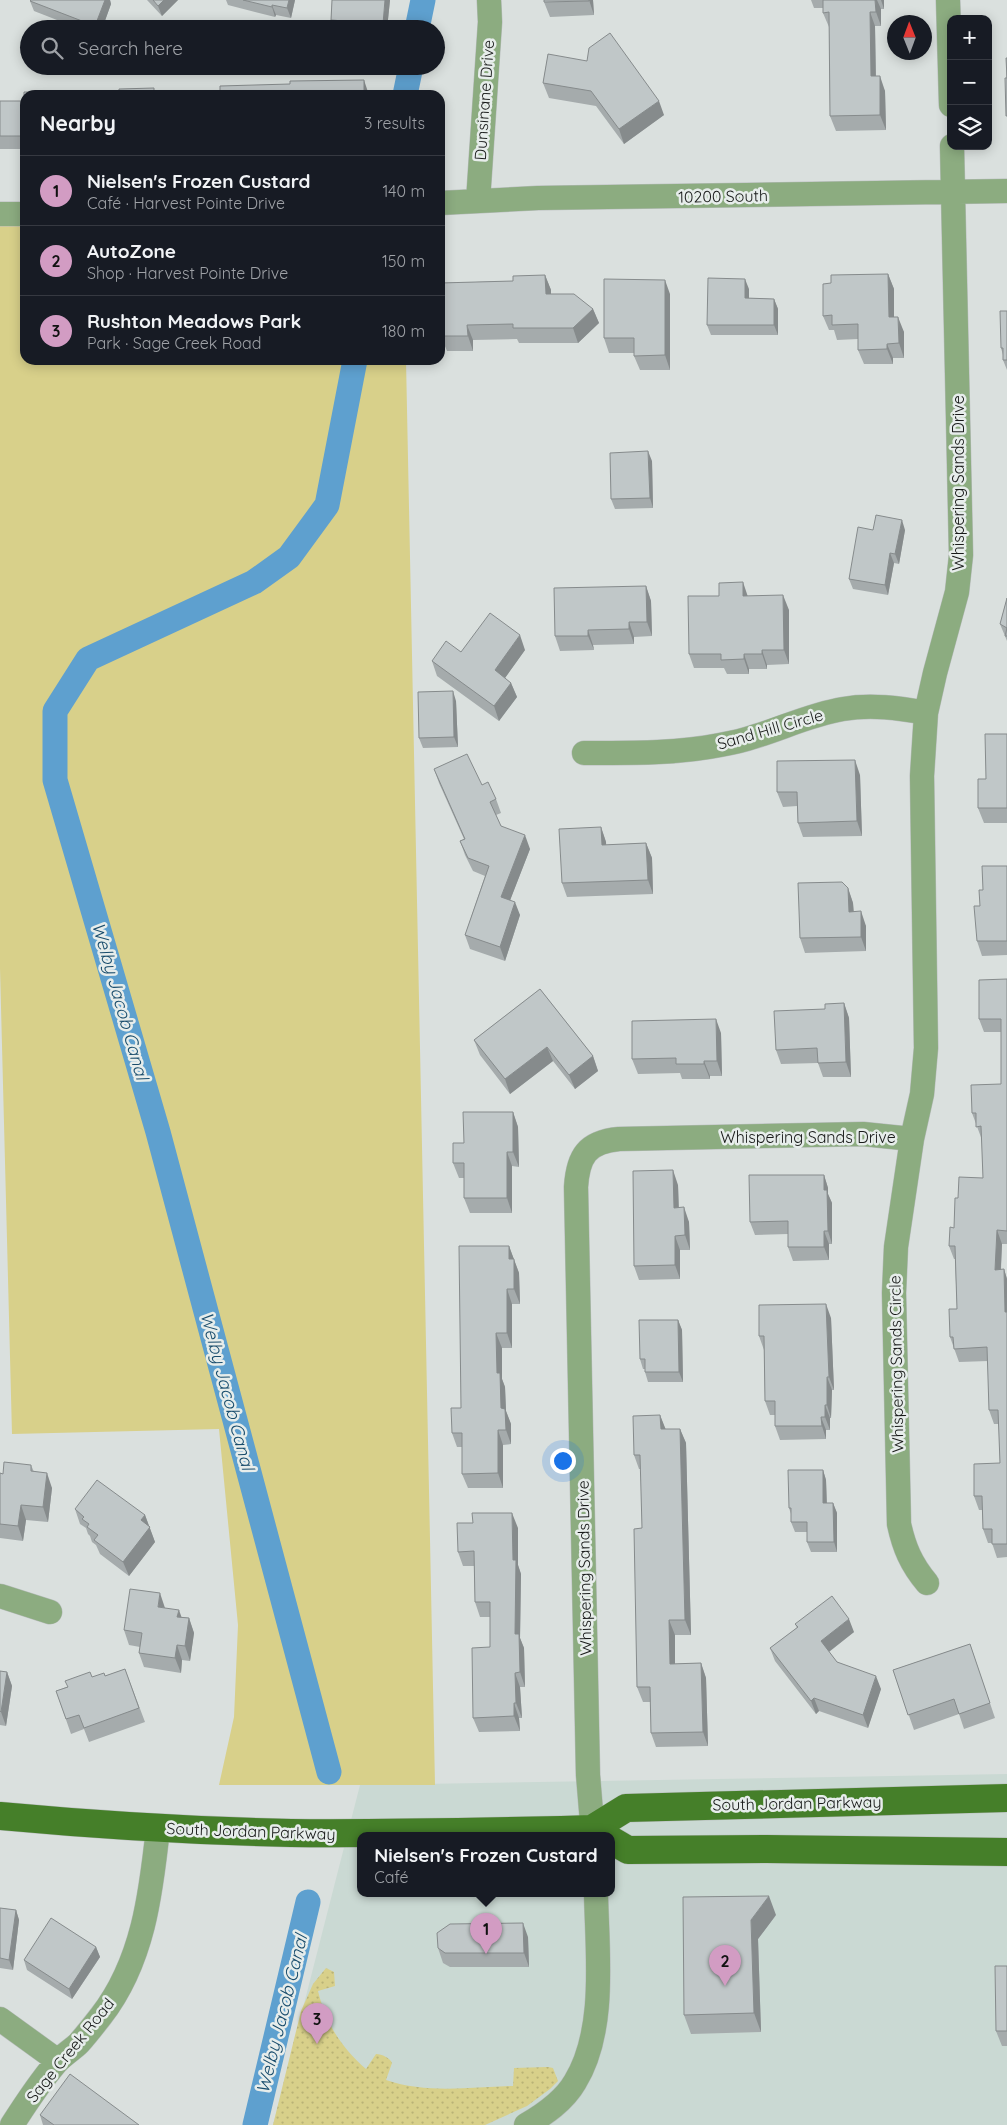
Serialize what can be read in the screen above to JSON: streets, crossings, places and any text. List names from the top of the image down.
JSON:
{
  "streets": {
    "main road": ["South Jordan Parkway"],
    "street": [
      "Dunsinane Drive",
      "10200 South",
      "Whispering Sands Drive",
      "Sand Hill Circle",
      "Whispering Sands Circle",
      "Sage Creek Road"
    ]
  },
  "crossings": [
    ["Dunsinane Drive", "10200 South"],
    ["10200 South", "Whispering Sands Drive"],
    ["Whispering Sands Drive", "Sand Hill Circle"],
    ["Whispering Sands Drive", "Whispering Sands Circle"],
    ["South Jordan Parkway", "Sage Creek Road"]
  ],
  "water": ["Welby Jacob Canal"],
  "north": "top",
  "page": {
    "map_buttons": ["+", "−"],
    "search": "Search here",
    "heading": ["Nearby", "3 results"],
    "list": [
      {
        "mark": "1",
        "name": "Nielsen's Frozen Custard",
        "note": "Café · Harvest Pointe Drive",
        "value": "140 m"
      },
      {
        "mark": "2",
        "name": "AutoZone",
        "note": "Shop · Harvest Pointe Drive",
        "value": "150 m"
      },
      {
        "mark": "3",
        "name": "Rushton Meadows Park",
        "note": "Park · Sage Creek Road",
        "value": "180 m"
      }
    ],
    "popup": ["Nielsen's Frozen Custard", "Café"],
    "pins": ["1", "2", "3"]
  }
}
